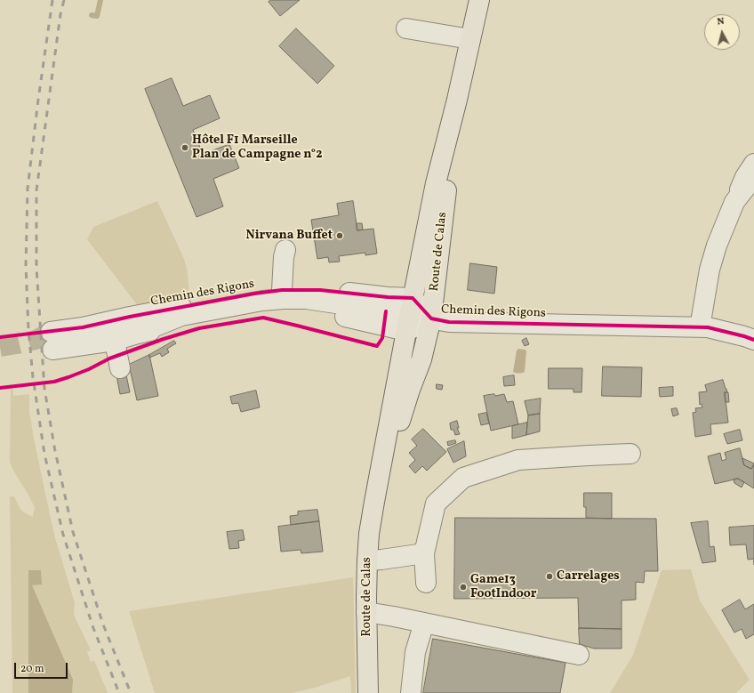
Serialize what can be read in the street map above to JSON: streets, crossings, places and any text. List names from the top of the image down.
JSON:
{
  "streets": {
    "main road": ["Route de Calas"],
    "street": ["Chemin des Rigons"]
  },
  "crossings": [
    ["Route de Calas", "Chemin des Rigons"]
  ],
  "places": [
    "Hôtel F1 Marseille Plan de Campagne n°2",
    "Nirvana Buffet",
    "Carrelages",
    "Game13 FootIndoor"
  ],
  "scale_bar": "20 m",
  "north": "top"
}
